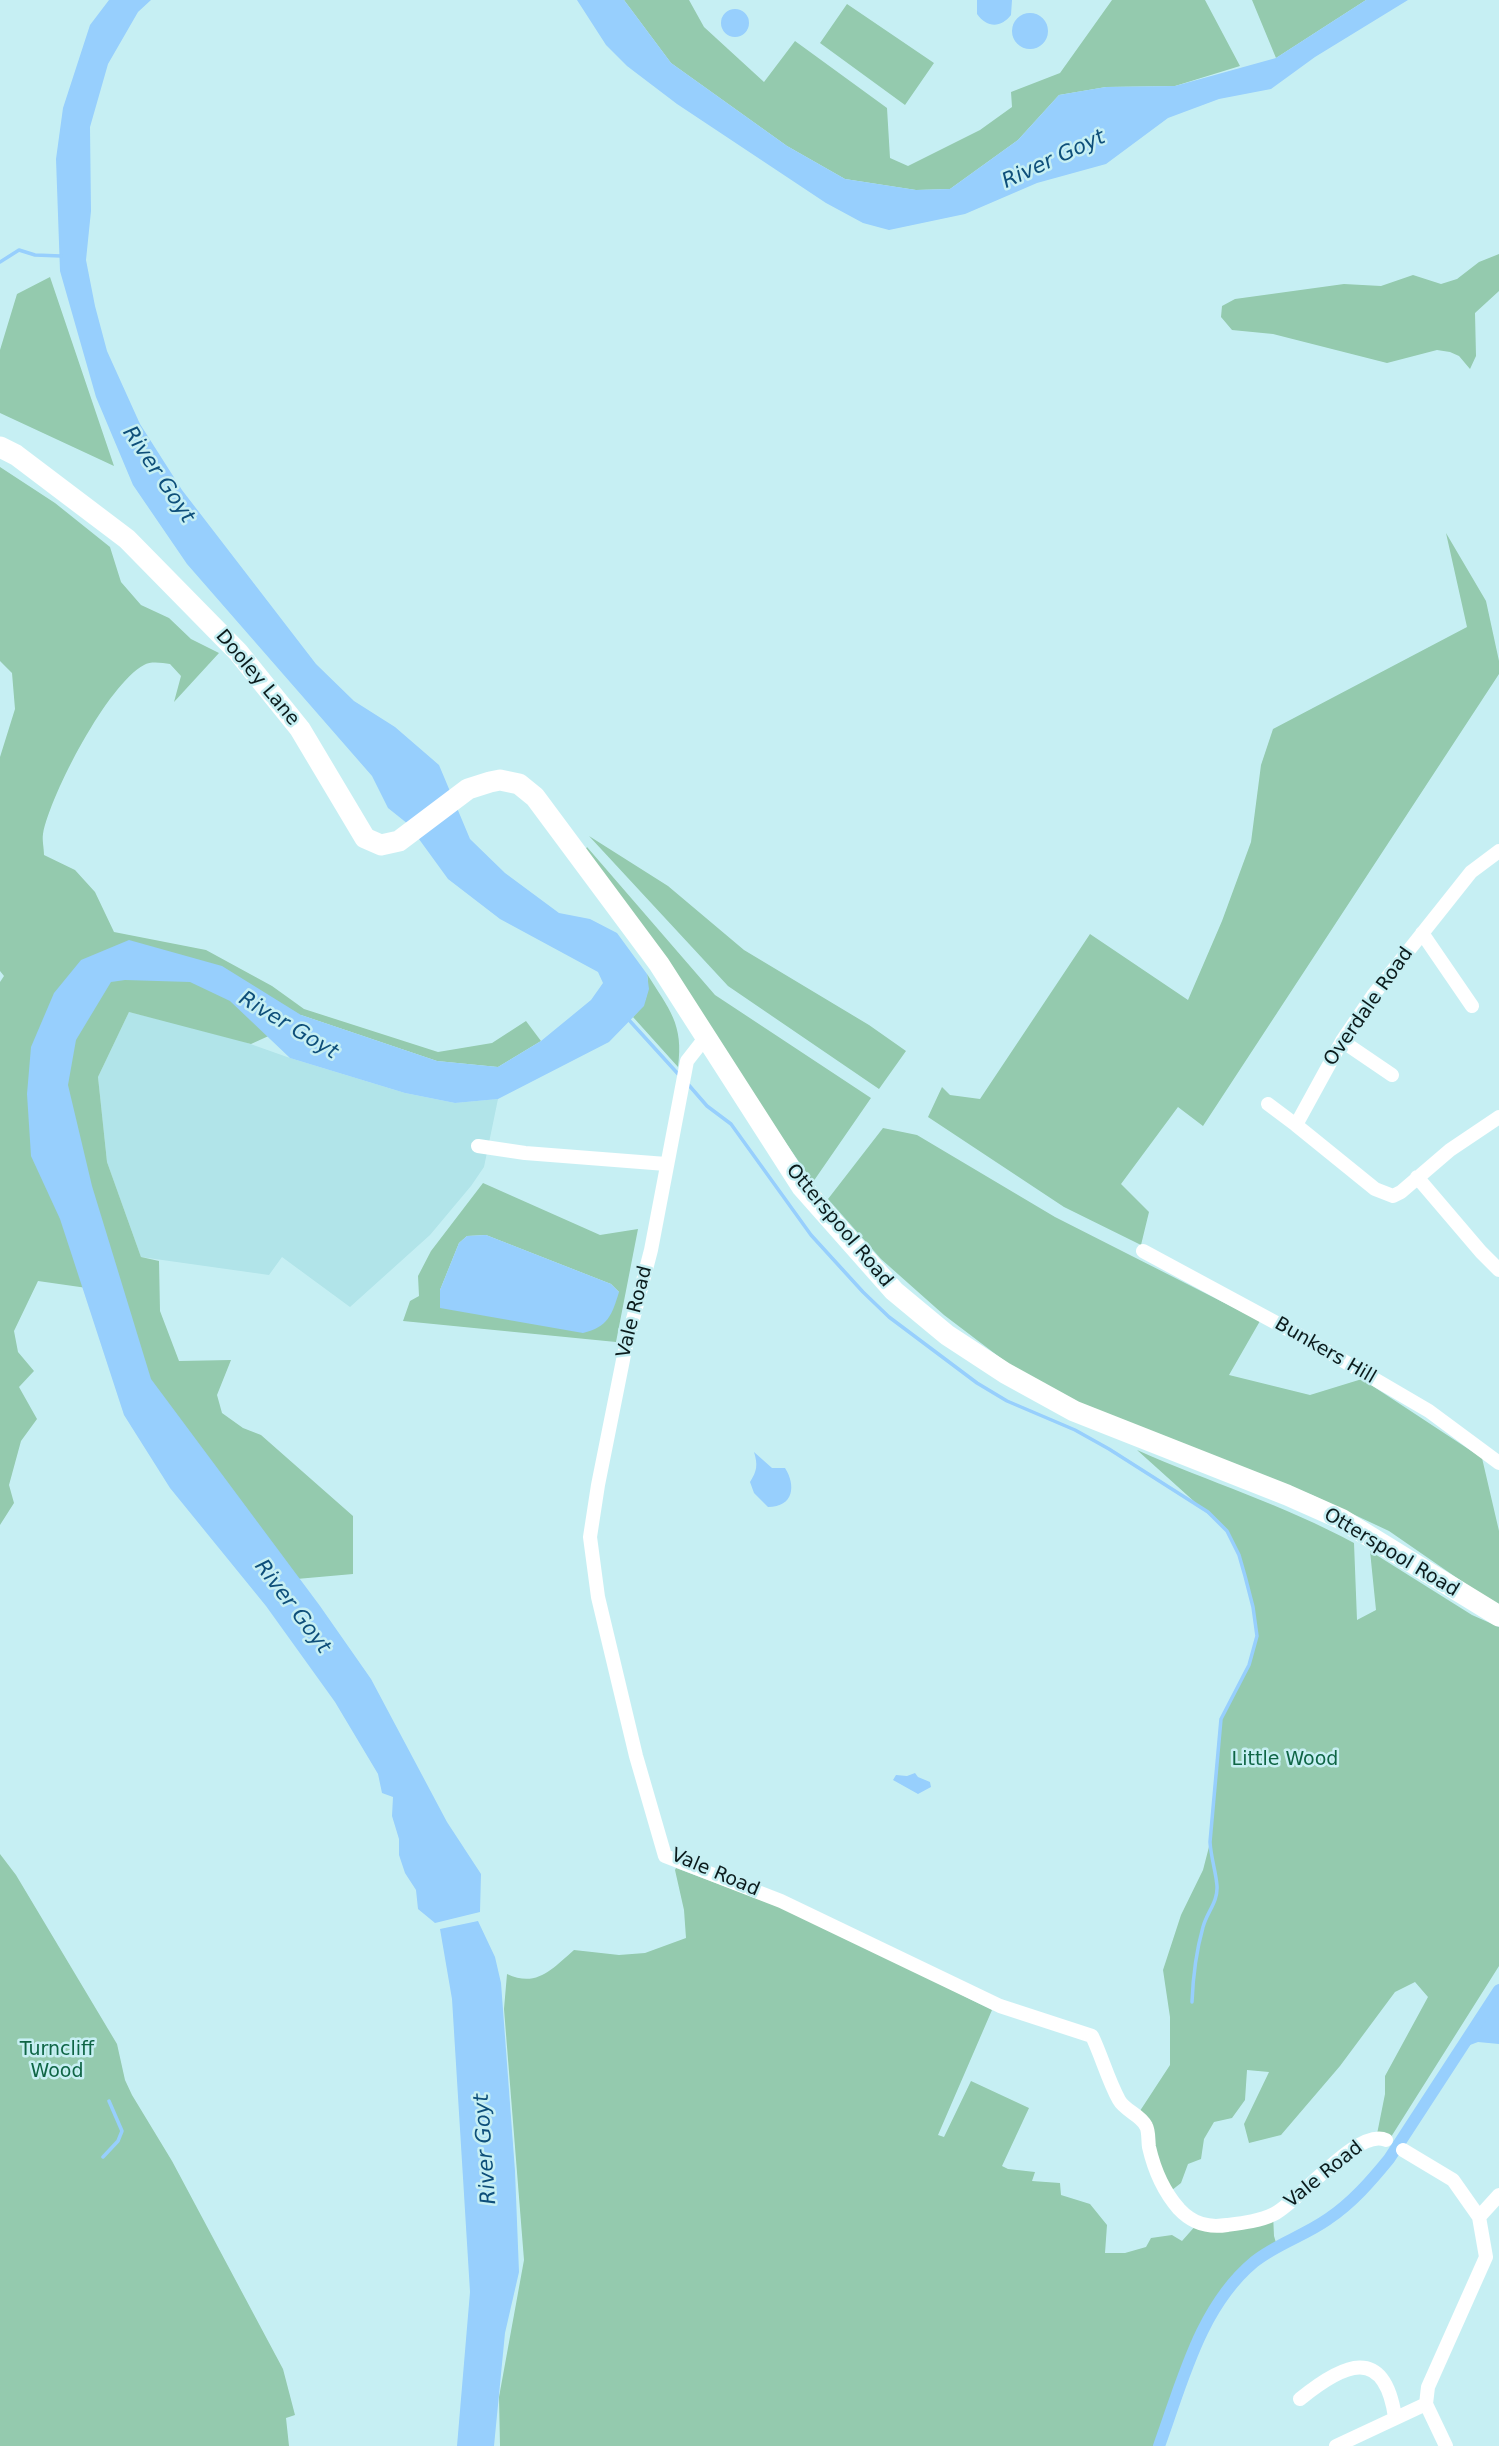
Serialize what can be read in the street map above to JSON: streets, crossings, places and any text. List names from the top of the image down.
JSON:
{
  "streets": {
    "main road": ["Dooley Lane", "Otterspool Road"],
    "street": ["Overdale Road", "Vale Road", "Bunkers Hill"]
  },
  "crossings": [
    ["Dooley Lane", "Otterspool Road"],
    ["Otterspool Road", "Vale Road"]
  ],
  "water": ["River Goyt"],
  "parks": ["Little Wood", "Turncliff Wood"]
}
